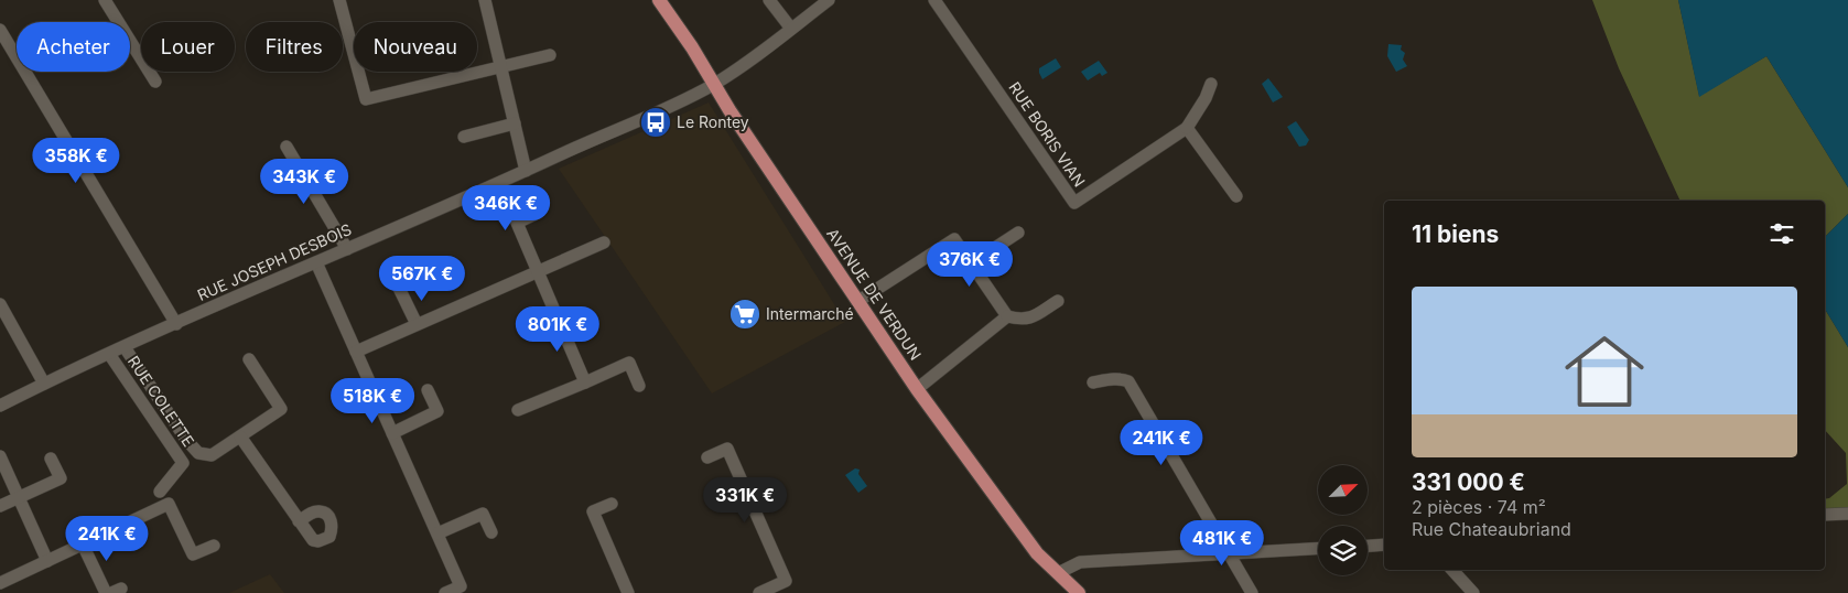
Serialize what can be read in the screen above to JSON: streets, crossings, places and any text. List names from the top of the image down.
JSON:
{
  "streets": {
    "main road": ["AVENUE DE VERDUN"],
    "street": ["RUE BORIS VIAN", "RUE JOSEPH DESBOIS", "RUE COLETTE"]
  },
  "crossings": [
    ["RUE JOSEPH DESBOIS", "AVENUE DE VERDUN"],
    ["RUE JOSEPH DESBOIS", "RUE COLETTE"]
  ],
  "places": {
    "bus stop": ["Le Rontey"],
    "supermarket": ["Intermarché"]
  },
  "north": "top right",
  "page": {
    "chip": [
      "Acheter",
      "Louer",
      "Filtres",
      "Nouveau"
    ],
    "price": [
      "358K €",
      "343K €",
      "346K €",
      "376K €",
      "567K €",
      "801K €",
      "518K €",
      "241K €",
      "331K €",
      "241K €",
      "481K €"
    ],
    "heading": "11 biens",
    "list": [
      {
        "name": "331 000 €",
        "note": "2 pièces · 74 m² · Rue Chateaubriand"
      }
    ]
  }
}
